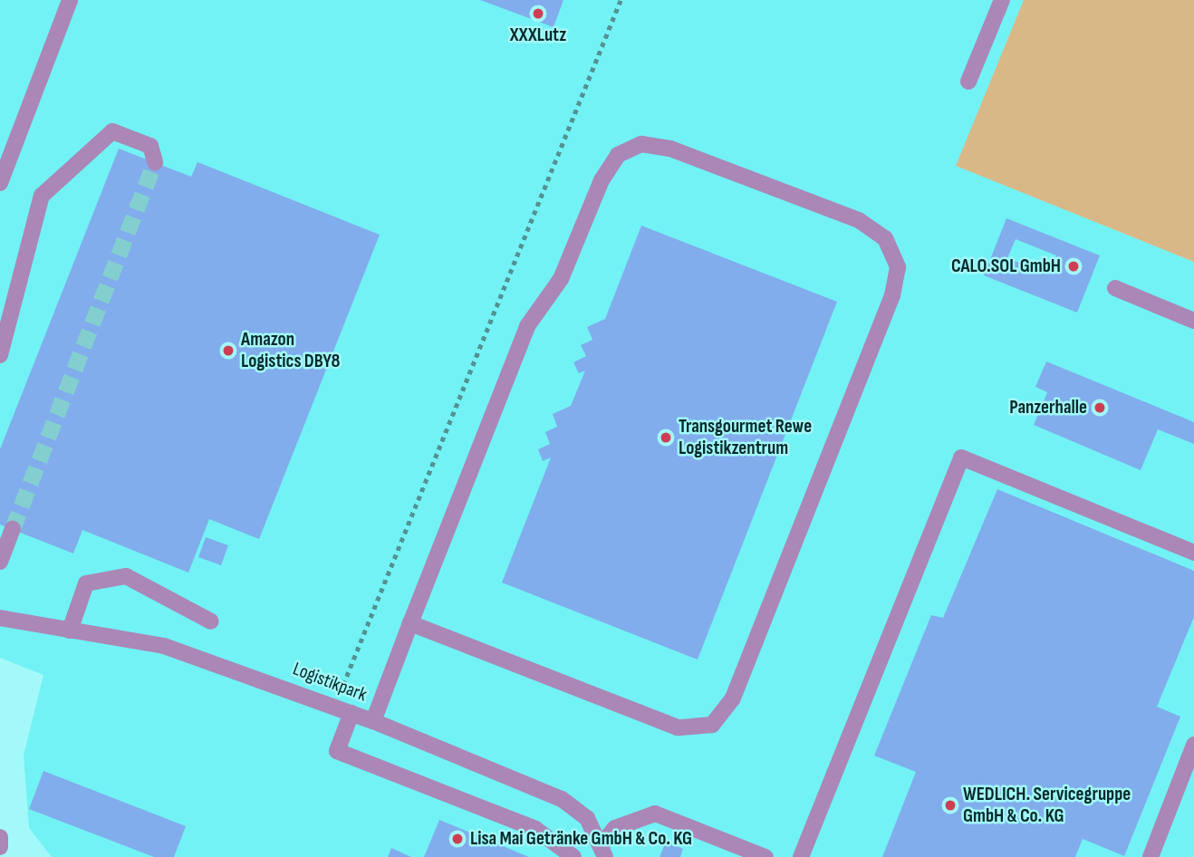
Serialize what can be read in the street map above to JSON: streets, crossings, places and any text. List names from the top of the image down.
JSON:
{
  "streets": {
    "street": ["Logistikpark"]
  },
  "places": [
    "XXXLutz",
    "CALO.SOL GmbH",
    "Amazon Logistics DBY8",
    "Panzerhalle",
    "Transgourmet Rewe Logistikzentrum",
    "WEDLICH. Servicegruppe GmbH & Co. KG",
    "Lisa Mai Getränke GmbH & Co. KG"
  ]
}
